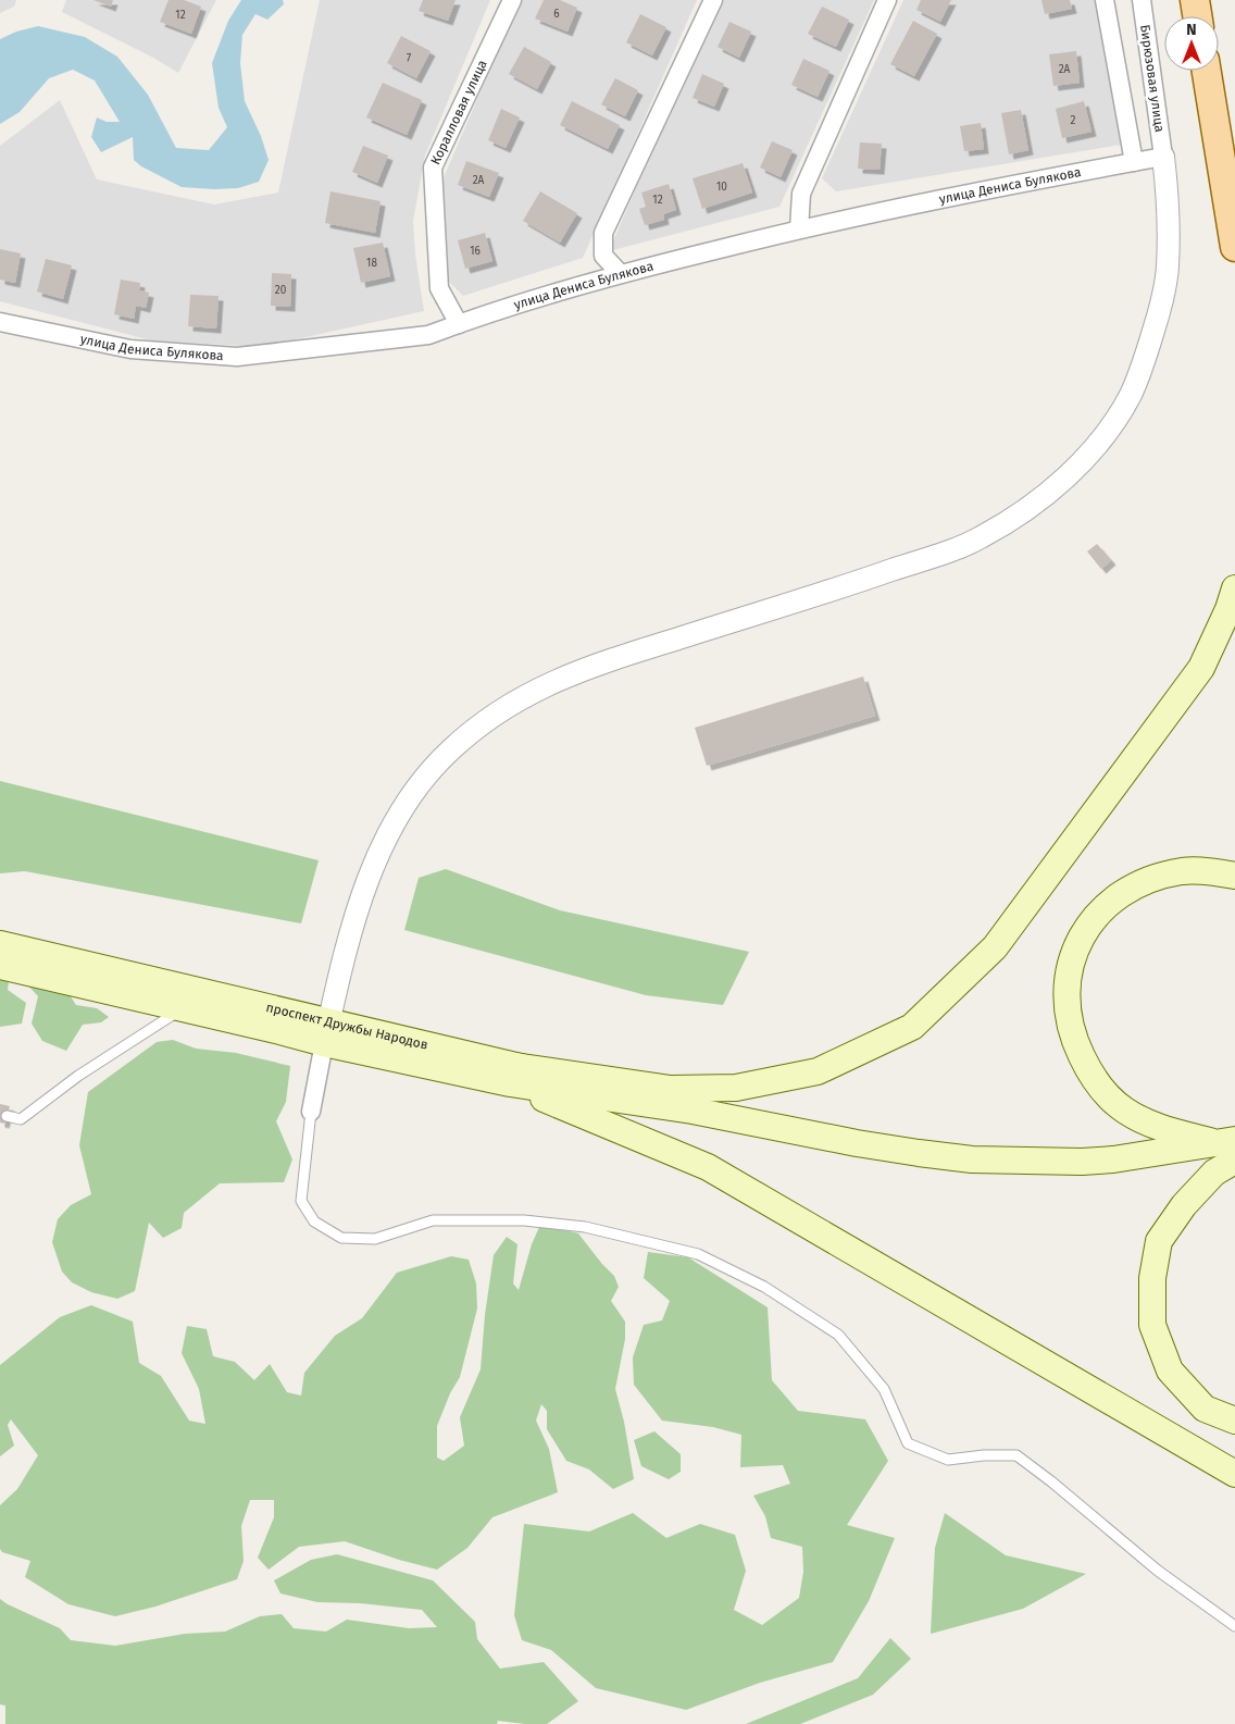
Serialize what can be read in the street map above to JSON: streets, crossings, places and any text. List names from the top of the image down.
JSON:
{
  "streets": {
    "main road": ["проспект Дружбы Народов"],
    "street": ["Бирюзовая улица", "Коралловая улица", "улица Дениса Булякова"]
  },
  "crossings": [
    ["Бирюзовая улица", "улица Дениса Булякова"],
    ["Коралловая улица", "улица Дениса Булякова"]
  ],
  "house_numbers": [
    "6",
    "12",
    "7",
    "2А",
    "2",
    "2А",
    "10",
    "12",
    "16",
    "18",
    "20"
  ],
  "north": "top"
}
